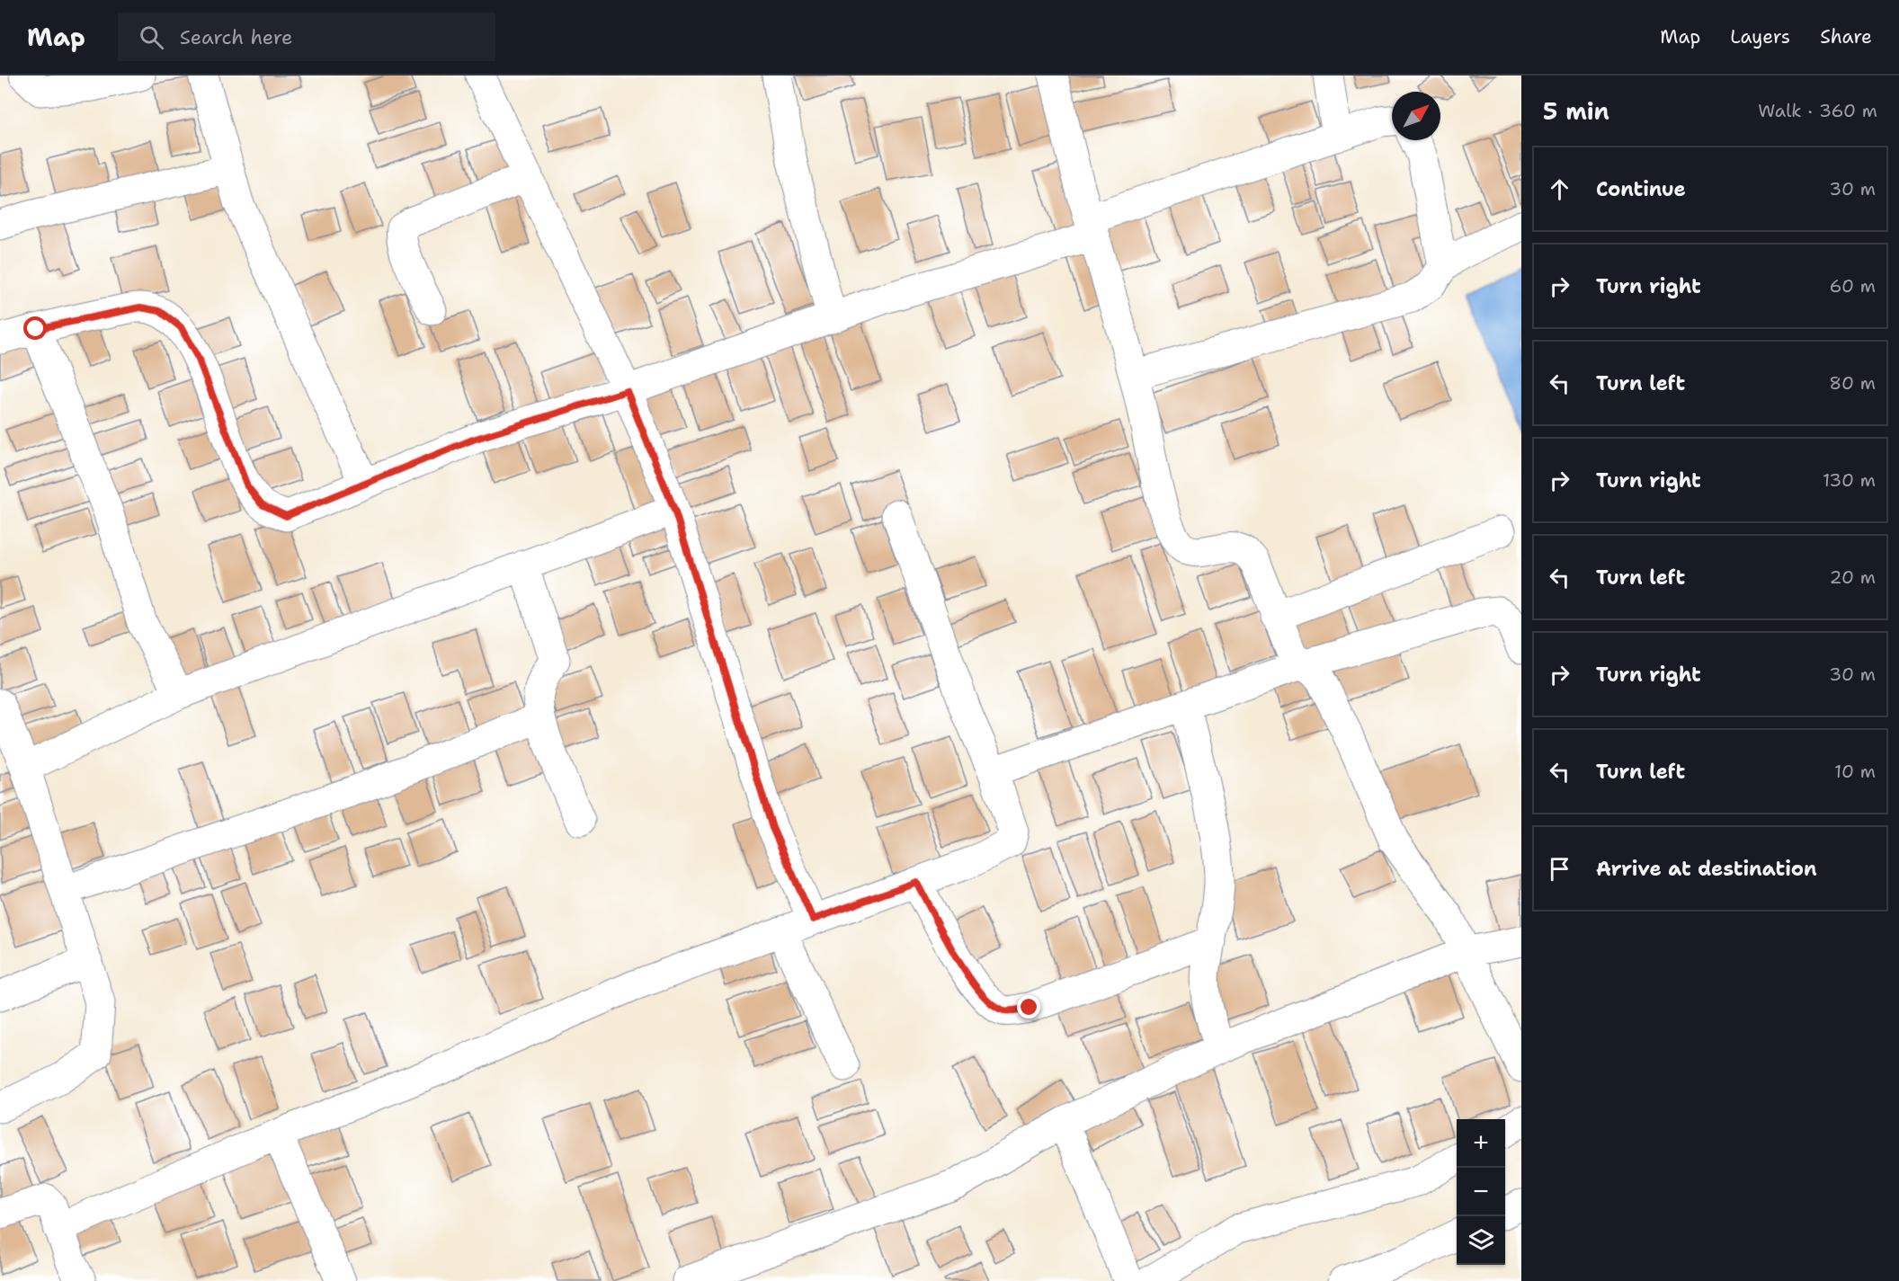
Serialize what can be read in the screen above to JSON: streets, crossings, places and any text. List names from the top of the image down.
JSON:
{
  "north": "top right",
  "page": {
    "header": "Map",
    "search": "Search here",
    "nav": ["Map", "Layers", "Share"],
    "heading": ["5 min", "Walk · 360 m"],
    "list": [
      ["Continue", "30 m"],
      ["Turn right", "60 m"],
      ["Turn left", "80 m"],
      ["Turn right", "130 m"],
      ["Turn left", "20 m"],
      ["Turn right", "30 m"],
      ["Turn left", "10 m"],
      "Arrive at destination"
    ],
    "map_buttons": ["+", "−"]
  }
}
